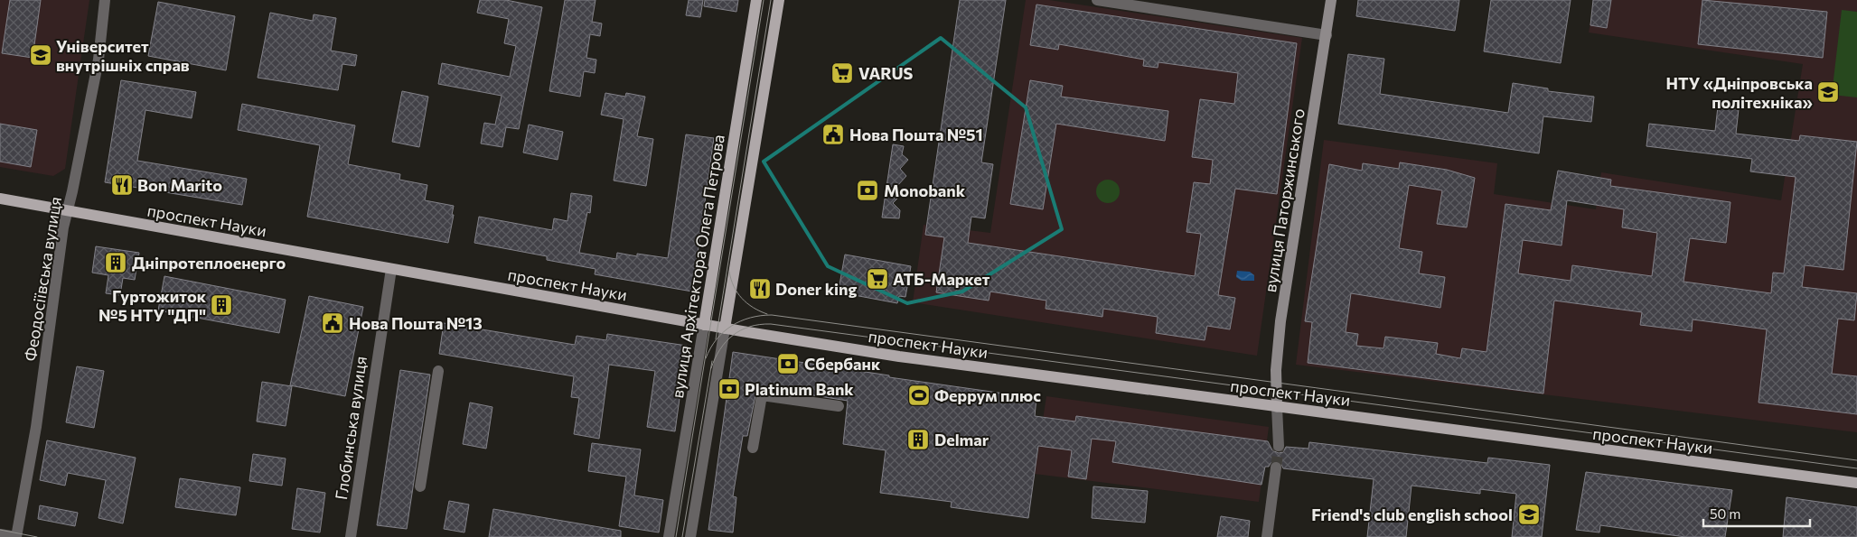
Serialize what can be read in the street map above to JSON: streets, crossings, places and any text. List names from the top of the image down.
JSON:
{
  "streets": {
    "main road": ["проспект Науки", "вулиця Архітектора Олега Петрова"],
    "street": ["вулиця Паторжинського", "Феодосіївська вулиця", "Глобинська вулиця"]
  },
  "crossings": [
    ["вулиця Паторжинського", "проспект Науки"],
    ["проспект Науки", "вулиця Архітектора Олега Петрова"],
    ["проспект Науки", "Феодосіївська вулиця"],
    ["проспект Науки", "Глобинська вулиця"]
  ],
  "places": {
    "school or university": ["Університет внутрішніх справ", "НТУ «Дніпровська політехніка»", "Friend's club english school"],
    "supermarket": ["VARUS", "АТБ-Маркет"],
    "public building": ["Нова Пошта №51", "Нова Пошта №13"],
    "restaurant": ["Bon Marito", "Doner king"],
    "bank": ["Monobank", "Сбербанк", "Platinum Bank"],
    "building": ["Дніпротеплоенерго", "Гуртожиток №5 НТУ \"ДП\"", "Delmar"],
    "sports": ["Феррум плюс"]
  },
  "scale_bar": "50 m"
}
